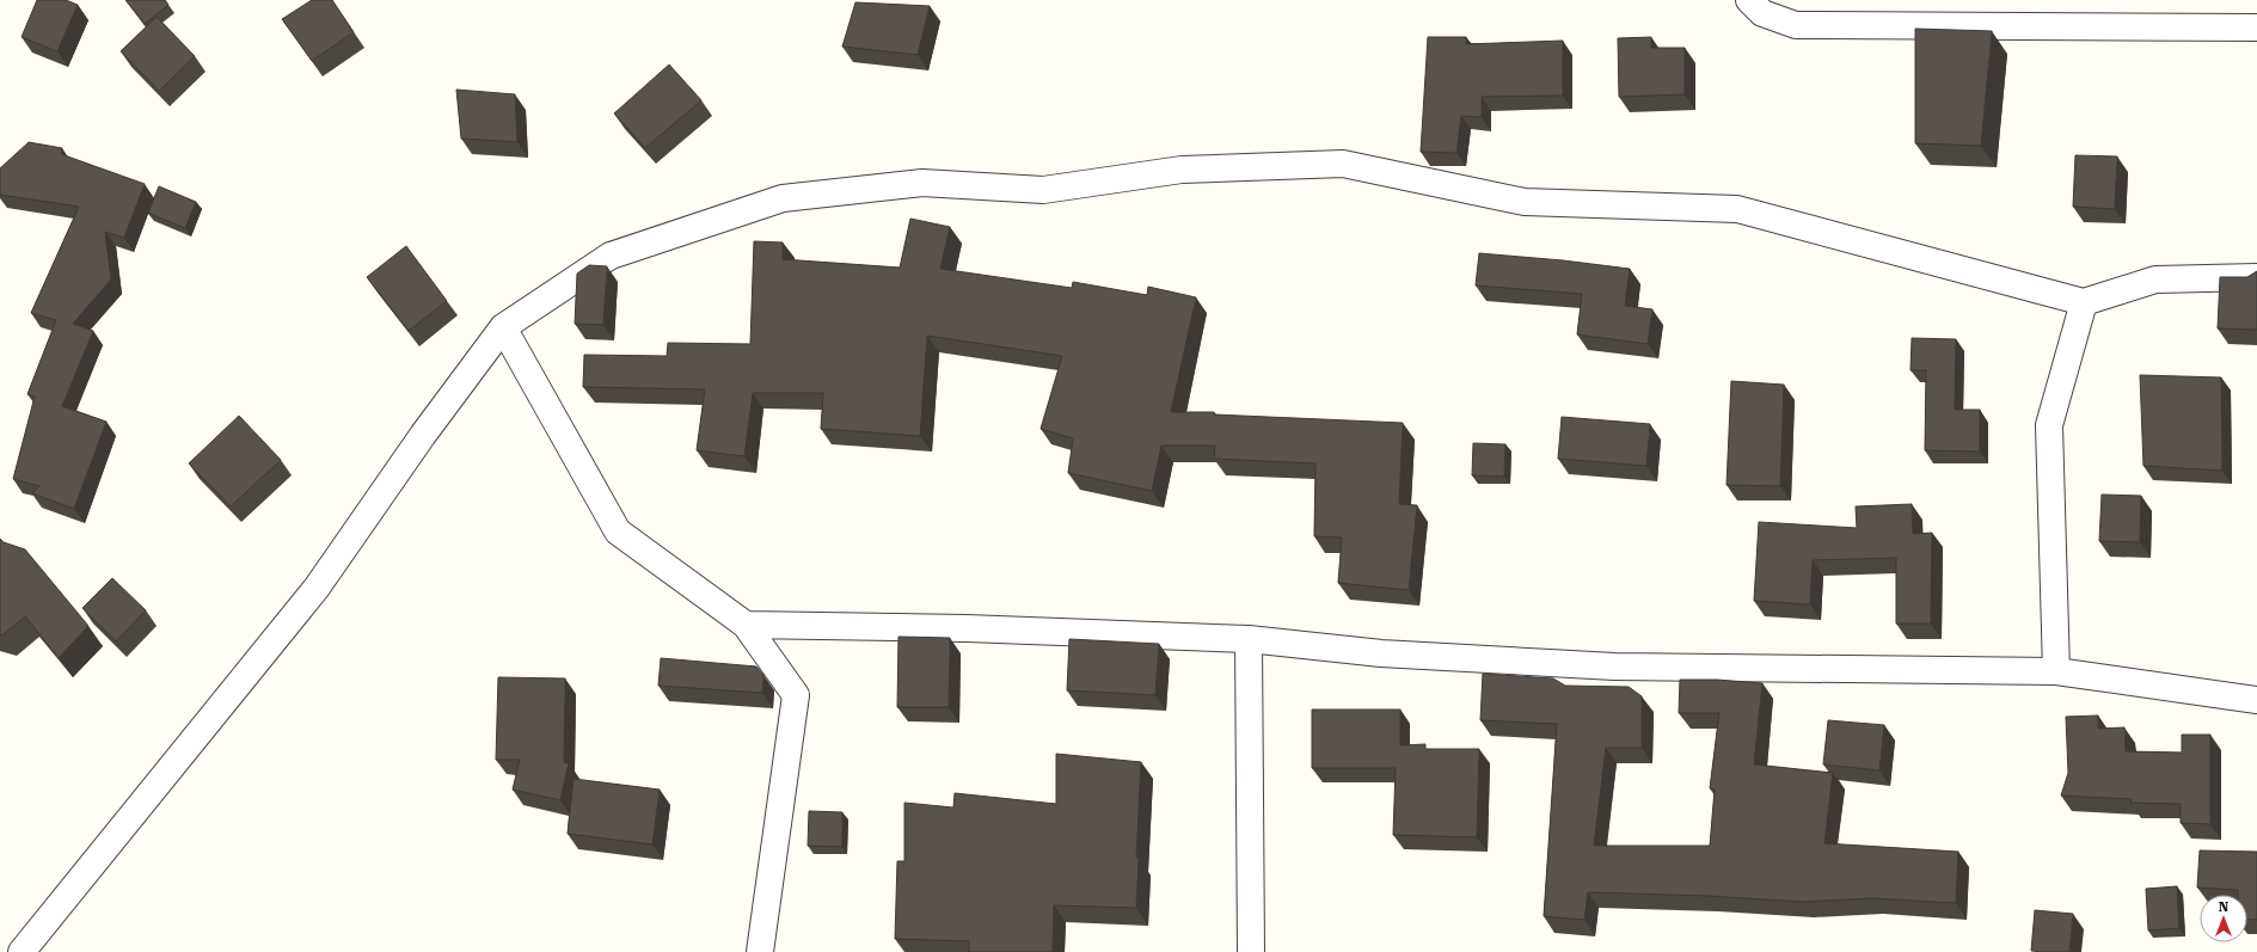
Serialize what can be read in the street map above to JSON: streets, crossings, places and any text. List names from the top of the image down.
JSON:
{
  "north": "top"
}
